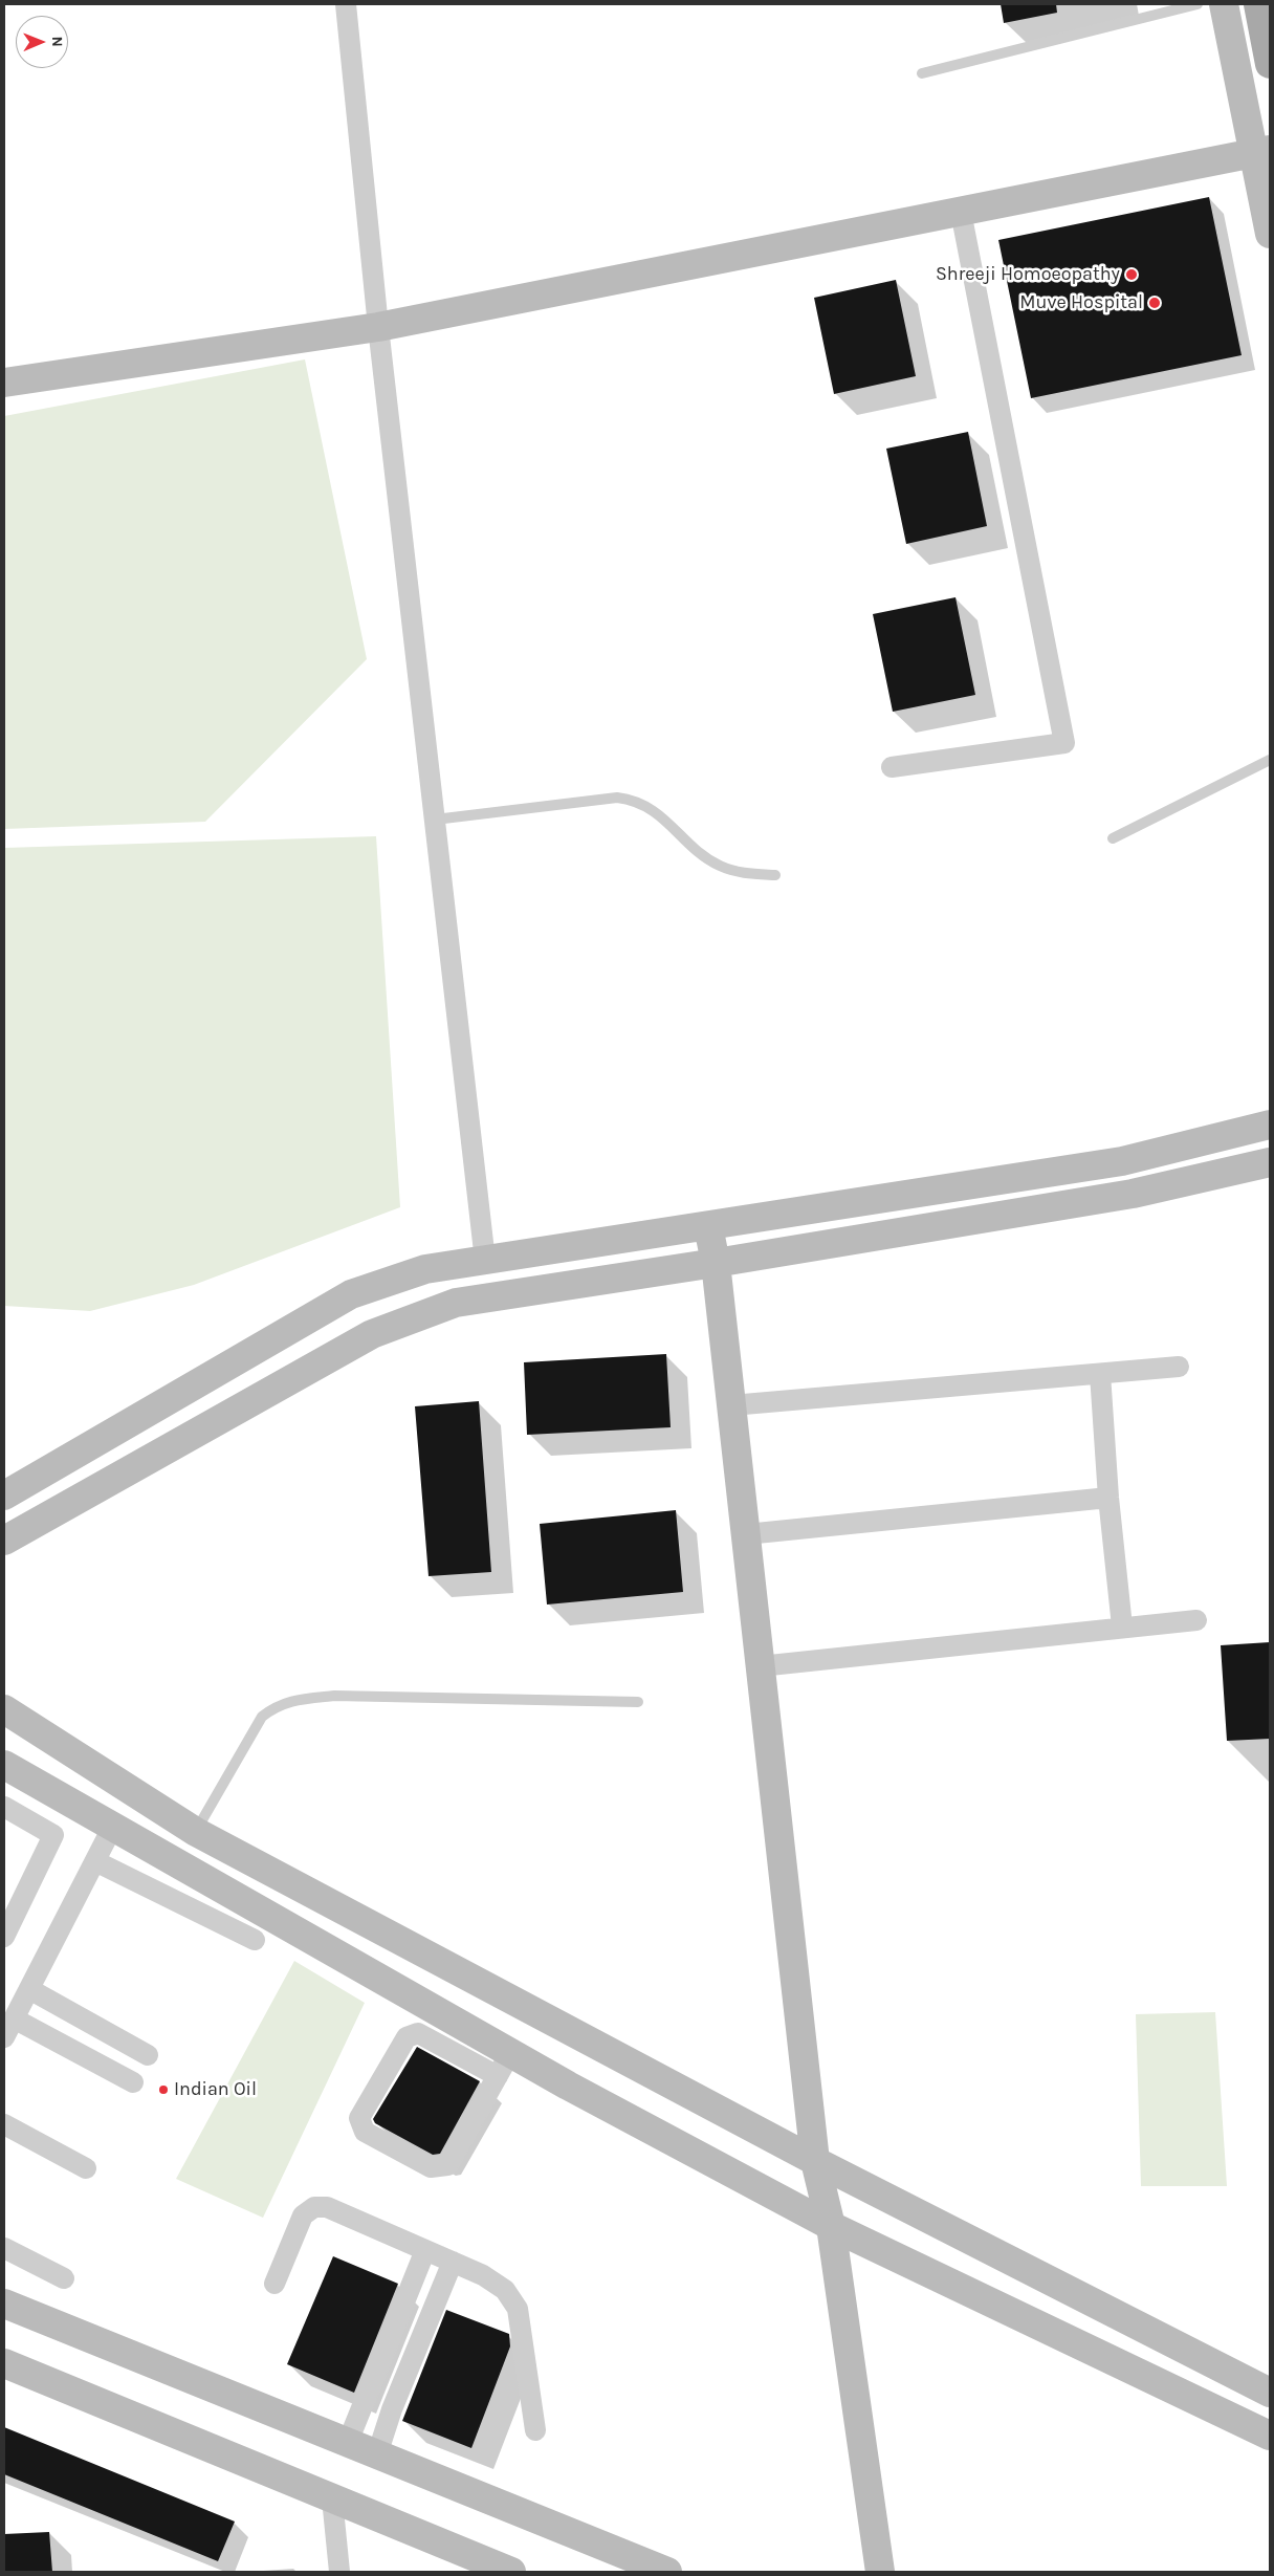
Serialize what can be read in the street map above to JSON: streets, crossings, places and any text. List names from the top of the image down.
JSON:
{
  "places": ["Shreeji Homoeopathy", "Muve Hospital", "Indian Oil"],
  "north": "right"
}
